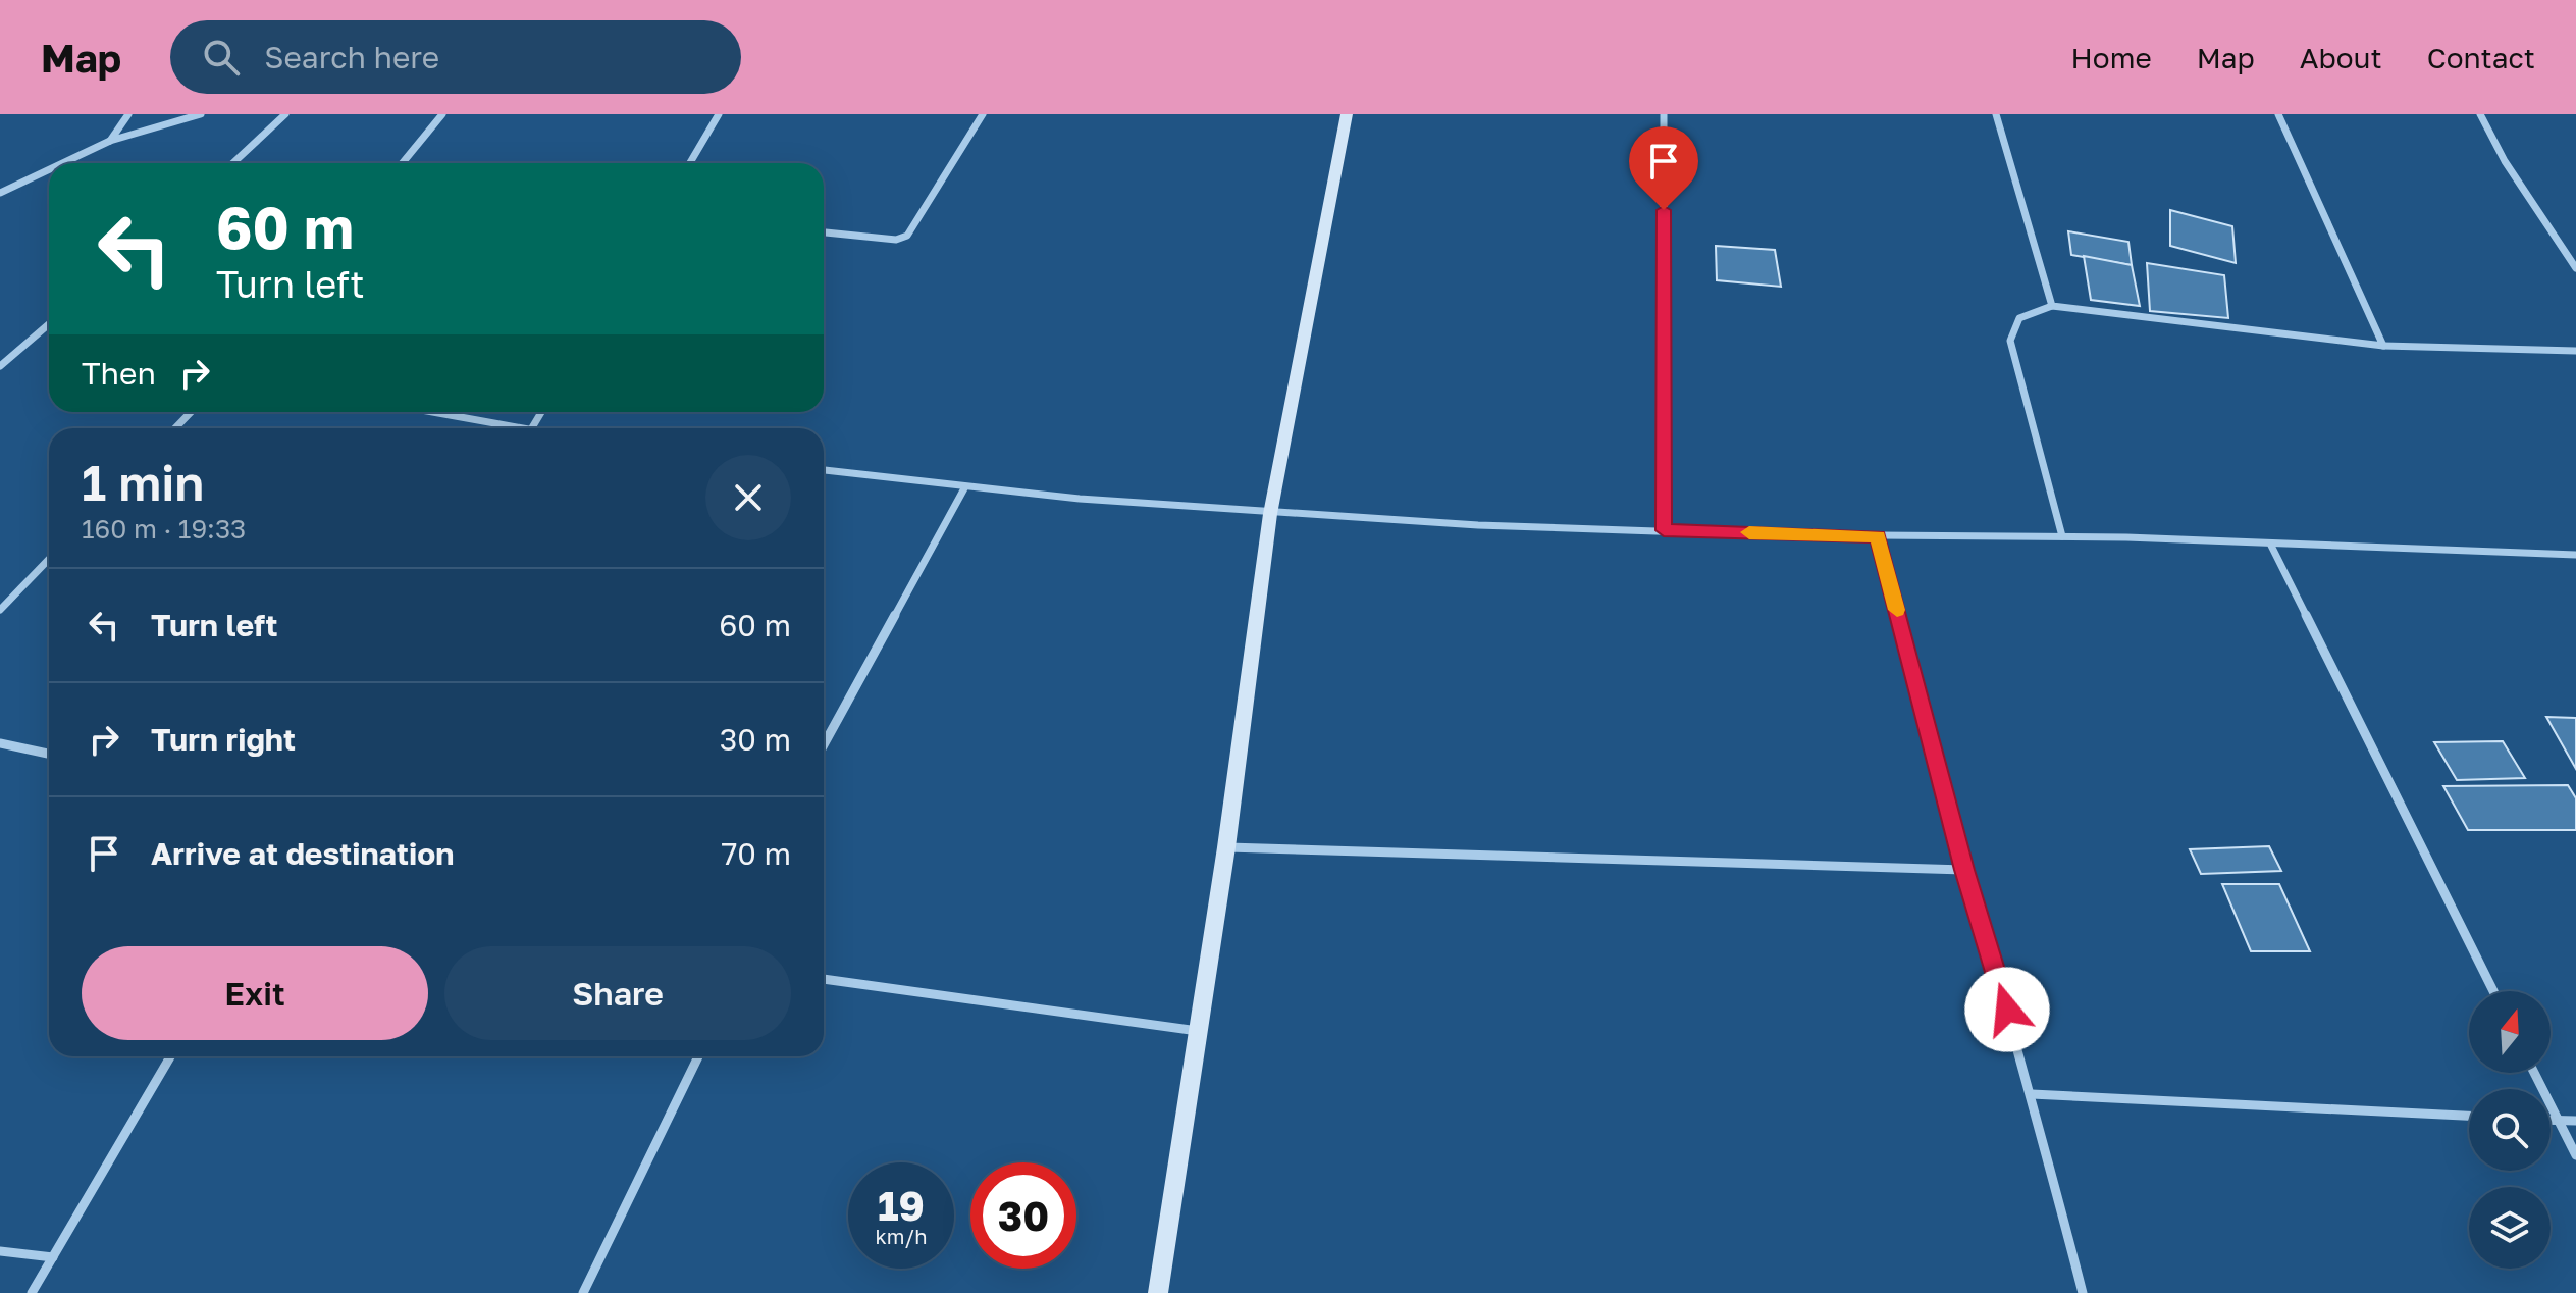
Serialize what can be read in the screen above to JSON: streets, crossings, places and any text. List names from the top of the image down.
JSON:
{
  "north": "top",
  "page": {
    "header": "Map",
    "search": "Search here",
    "nav": [
      "Home",
      "Map",
      "About",
      "Contact"
    ],
    "turn": ["60 m", "Turn left"],
    "then": "Then",
    "heading": ["1 min", "160 m · 19:33"],
    "list": [
      {
        "name": "Turn left",
        "value": "60 m"
      },
      {
        "name": "Turn right",
        "value": "30 m"
      },
      {
        "name": "Arrive at destination",
        "value": "70 m"
      }
    ],
    "buttons": ["Exit", "Share"],
    "speed": "19 km/h",
    "limit": "30"
  }
}
